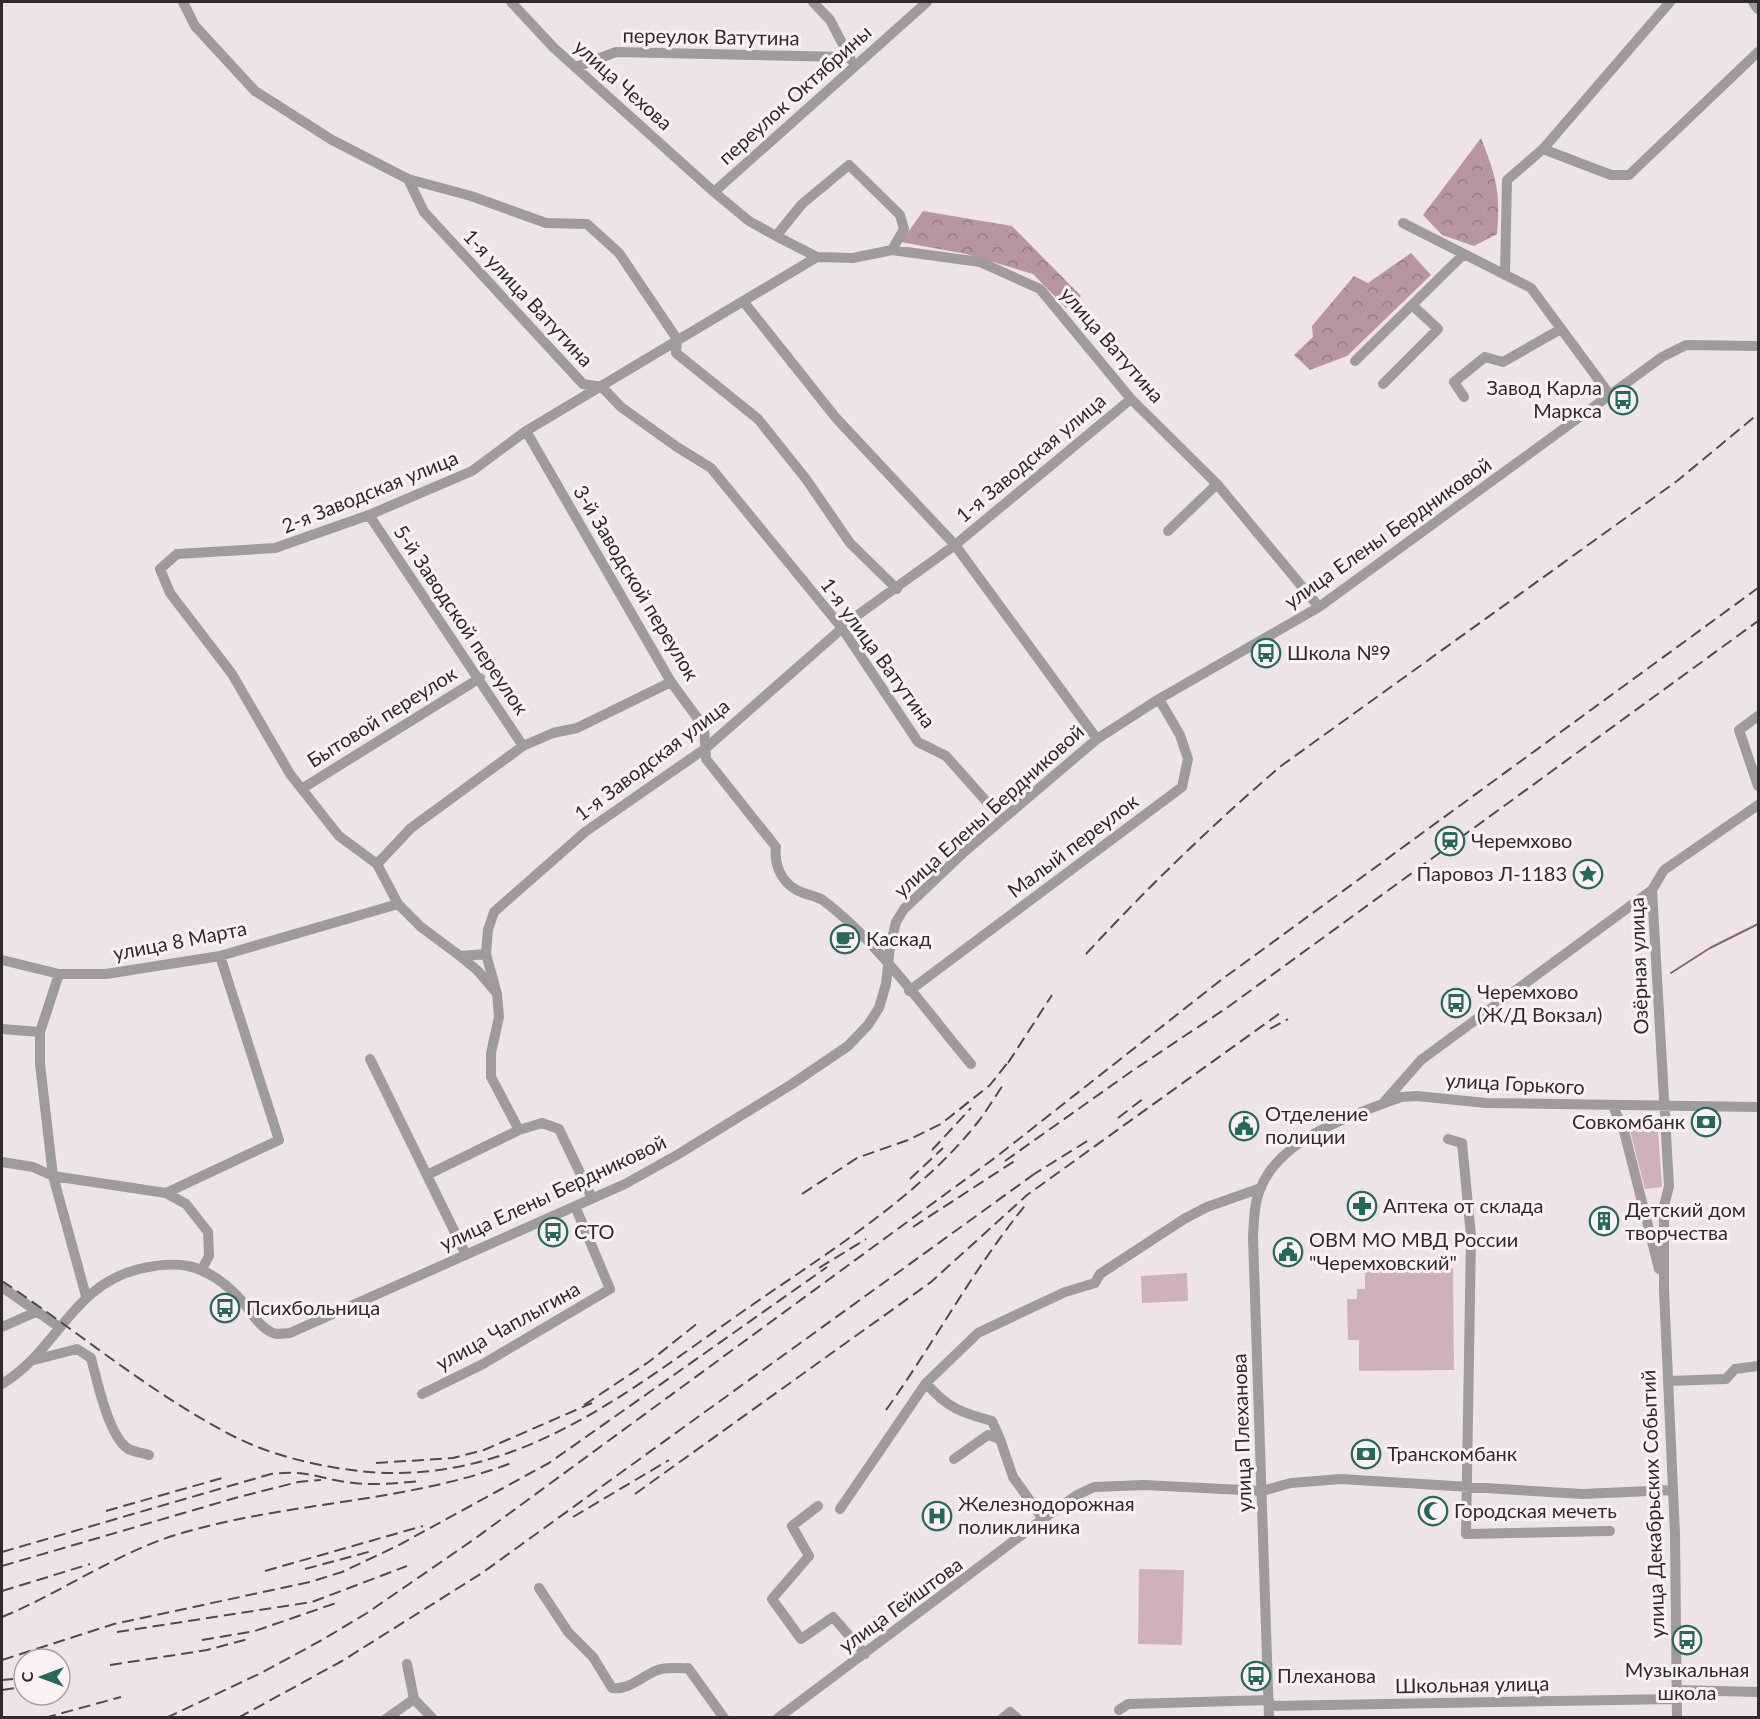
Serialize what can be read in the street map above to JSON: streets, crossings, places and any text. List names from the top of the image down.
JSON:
{
  "streets": {
    "street": [
      "переулок Ватутина",
      "улица Чехова",
      "переулок Октябрины",
      "1-я улица Ватутина",
      "улица Ватутина",
      "1-я Заводская улица",
      "2-я Заводская улица",
      "улица Елены Бердниковой",
      "3-й Заводской переулок",
      "5-й Заводской переулок",
      "Бытовой переулок",
      "Малый переулок",
      "улица 8 Марта",
      "Озёрная улица",
      "улица Горького",
      "улица Чаплыгина",
      "улица Плеханова",
      "улица Декабрьских Событий",
      "улица Гейштова",
      "Школьная улица"
    ]
  },
  "crossings": [
    ["переулок Ватутина", "улица Чехова"],
    ["переулок Ватутина", "переулок Октябрины"],
    ["улица Чехова", "переулок Октябрины"],
    ["улица Чехова", "улица Ватутина"],
    ["переулок Октябрины", "улица Ватутина"],
    ["1-я улица Ватутина", "1-я Заводская улица"],
    ["1-я улица Ватутина", "2-я Заводская улица"],
    ["1-я улица Ватутина", "улица Елены Бердниковой"],
    ["улица Ватутина", "1-я Заводская улица"],
    ["улица Ватутина", "2-я Заводская улица"],
    ["улица Ватутина", "улица Елены Бердниковой"],
    ["1-я Заводская улица", "3-й Заводской переулок"],
    ["2-я Заводская улица", "3-й Заводской переулок"],
    ["2-я Заводская улица", "5-й Заводской переулок"],
    ["2-я Заводская улица", "Бытовой переулок"],
    ["улица Елены Бердниковой", "3-й Заводской переулок"],
    ["улица Елены Бердниковой", "Малый переулок"],
    ["улица Елены Бердниковой", "улица Чаплыгина"],
    ["3-й Заводской переулок", "Малый переулок"],
    ["5-й Заводской переулок", "Бытовой переулок"],
    ["Озёрная улица", "улица Горького"],
    ["Озёрная улица", "улица Декабрьских Событий"],
    ["улица Горького", "улица Плеханова"],
    ["улица Горького", "улица Декабрьских Событий"],
    ["улица Плеханова", "улица Гейштова"],
    ["улица Плеханова", "Школьная улица"],
    ["улица Декабрьских Событий", "Школьная улица"]
  ],
  "places": {
    "bus stop": [
      "Завод Карла Маркса",
      "Школа №9",
      "Черемхово (Ж/Д Вокзал)",
      "СТО",
      "Психбольница",
      "Музыкальная школа",
      "Плеханова"
    ],
    "station": ["Черемхово"],
    "place": ["Паровоз Л-1183"],
    "cafe": ["Каскад"],
    "bank": ["Совкомбанк", "Транскомбанк"],
    "public building": ["Отделение полиции", "ОВМ МО МВД России \"Черемховский\""],
    "pharmacy": ["Аптека от склада"],
    "building": ["Детский дом творчества"],
    "mosque": ["Городская мечеть"],
    "hospital": ["Железнодорожная поликлиника"]
  },
  "north": "left"
}
